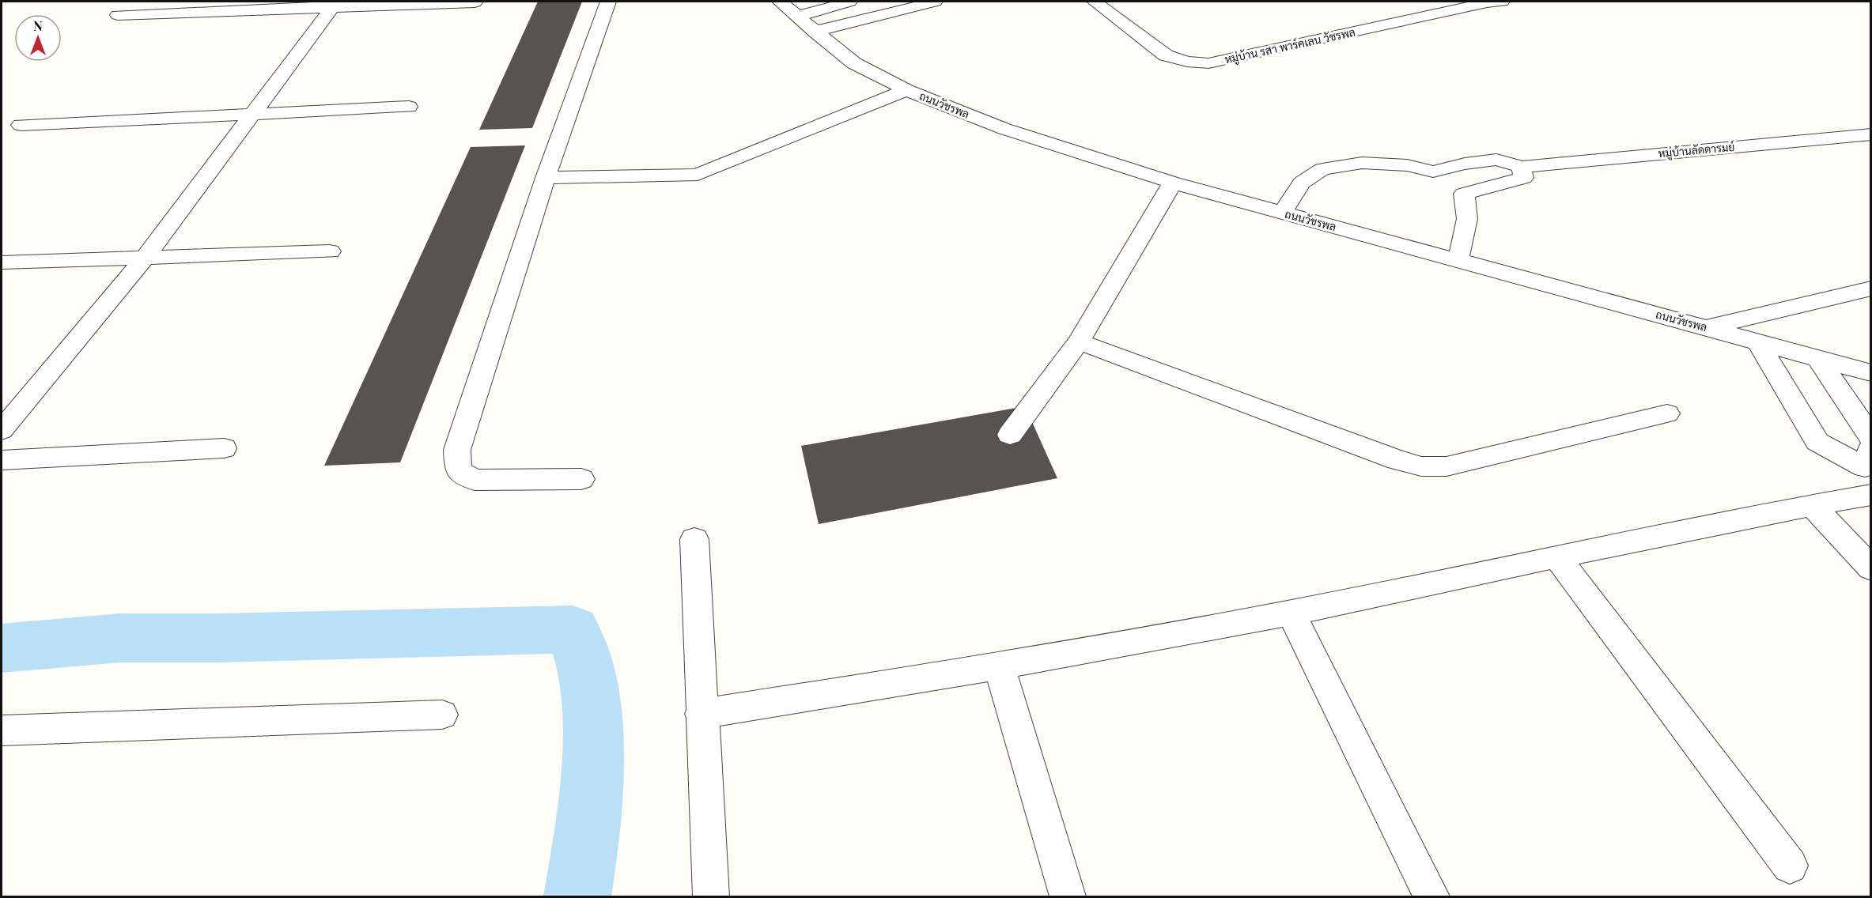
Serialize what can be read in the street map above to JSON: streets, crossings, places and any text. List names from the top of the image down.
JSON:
{
  "streets": {
    "street": ["หมู่บ้าน รสา พาร์คเลน วัชรพล", "ถนนวัชรพล", "หมู่บ้านลัดดารมย์"]
  },
  "crossings": [
    ["ถนนวัชรพล", "หมู่บ้านลัดดารมย์"]
  ],
  "north": "top"
}
